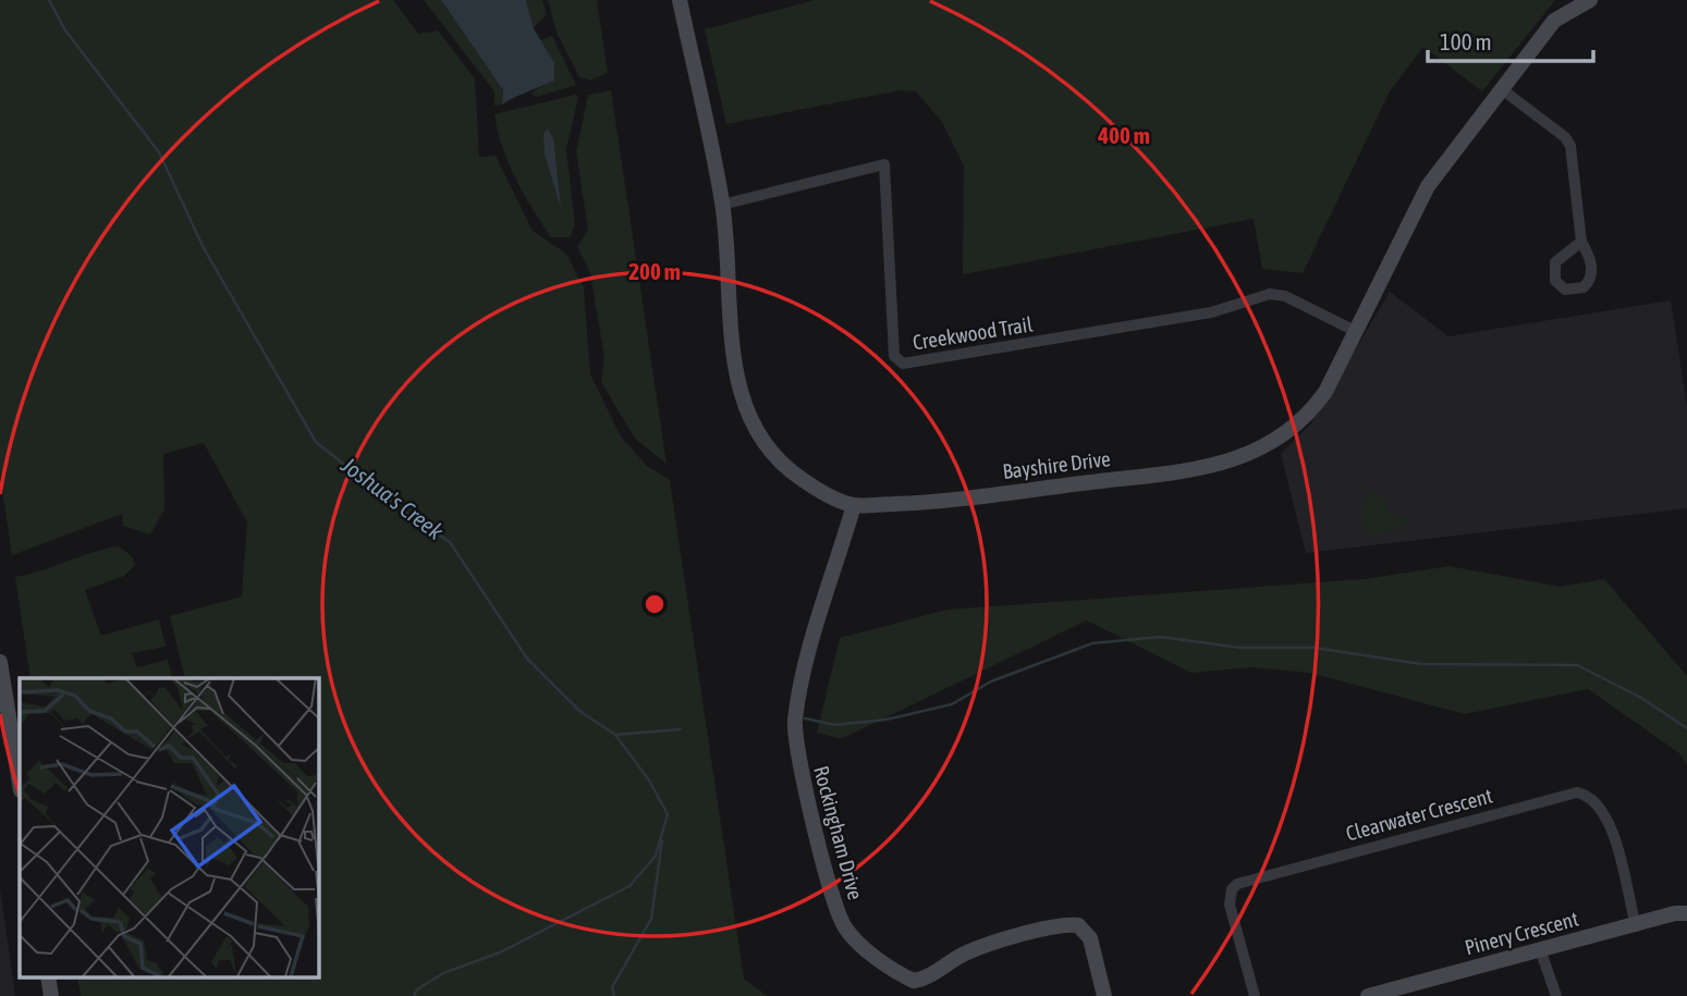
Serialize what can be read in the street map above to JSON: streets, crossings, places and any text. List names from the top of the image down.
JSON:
{
  "streets": {
    "street": [
      "Creekwood Trail",
      "Bayshire Drive",
      "Clearwater Crescent",
      "Rockingham Drive",
      "Pinery Crescent"
    ]
  },
  "crossings": [
    ["Creekwood Trail", "Bayshire Drive"],
    ["Bayshire Drive", "Rockingham Drive"],
    ["Clearwater Crescent", "Pinery Crescent"]
  ],
  "water": ["Joshua's Creek"],
  "scale_bar": "100 m",
  "rings": ["400 m", "200 m"]
}
